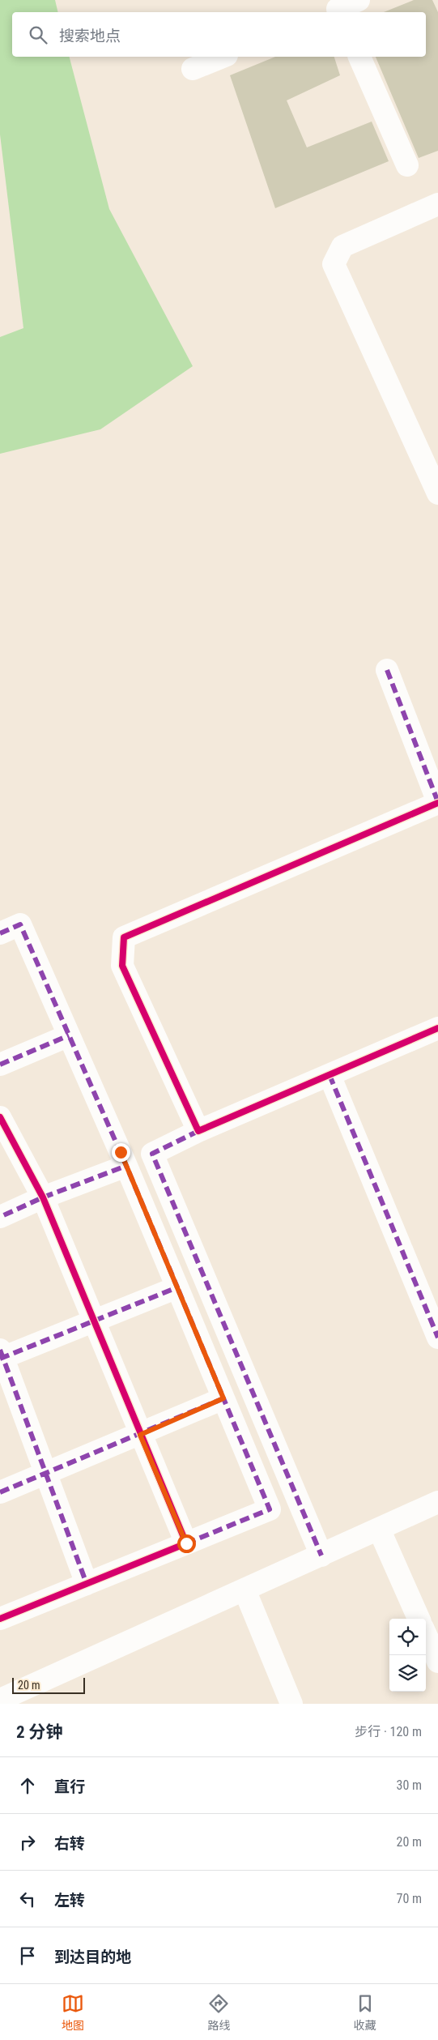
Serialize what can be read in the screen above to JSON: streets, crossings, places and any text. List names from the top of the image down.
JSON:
{
  "scale_bar": "20 m",
  "page": {
    "search": "搜索地点",
    "scale": "20 m",
    "heading": ["2 分钟", "步行 · 120 m"],
    "list": [
      ["直行", "30 m"],
      ["右转", "20 m"],
      ["左转", "70 m"],
      "到达目的地"
    ],
    "nav": ["地图", "路线", "收藏"]
  }
}
